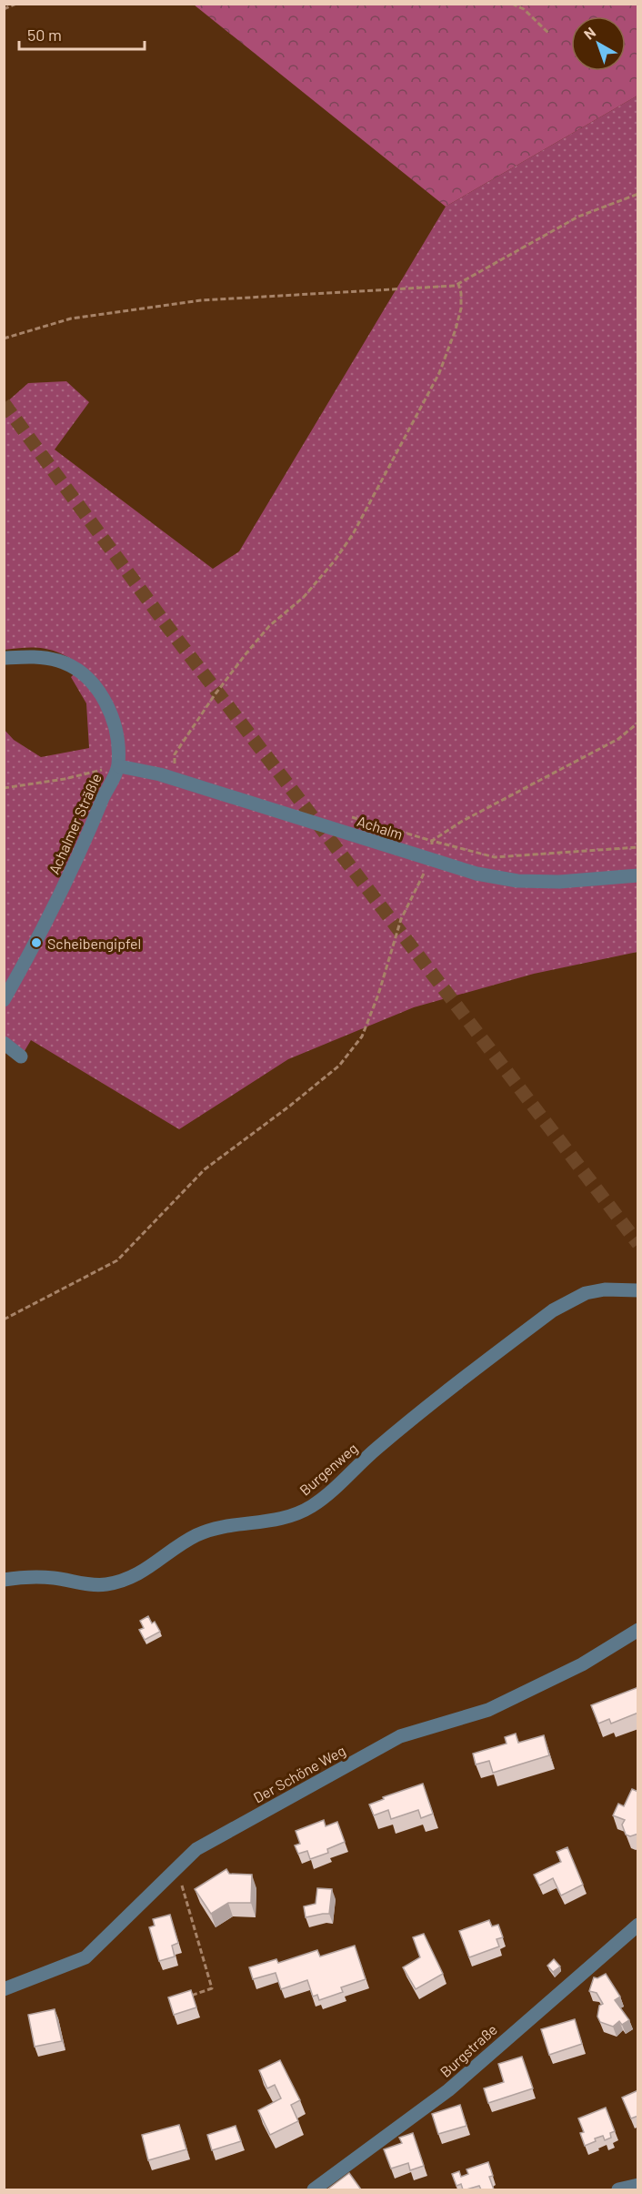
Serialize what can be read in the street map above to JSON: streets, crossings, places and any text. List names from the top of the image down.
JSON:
{
  "streets": {
    "street": [
      "Achalmer Sträßle",
      "Achalm",
      "Burgenweg",
      "Der Schöne Weg",
      "Burgstraße"
    ]
  },
  "crossings": [
    ["Achalmer Sträßle", "Achalm"]
  ],
  "places": ["Scheibengipfel"],
  "scale_bar": "50 m",
  "north": "top left"
}
